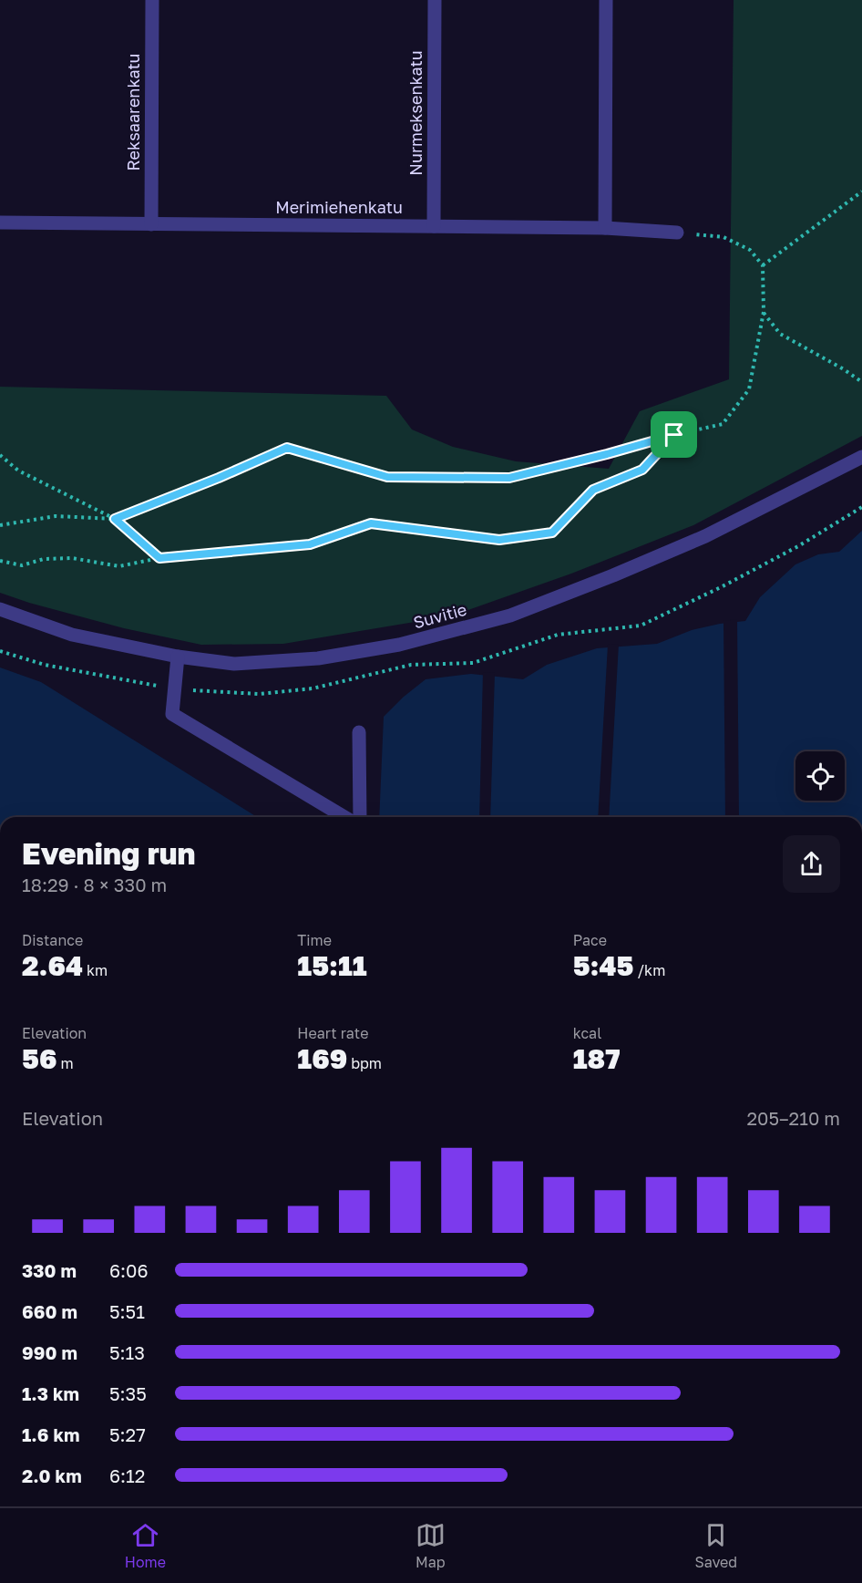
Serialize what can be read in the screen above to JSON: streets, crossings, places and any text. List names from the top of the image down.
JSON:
{
  "streets": {
    "street": [
      "Reksaarenkatu",
      "Nurmeksenkatu",
      "Merimiehenkatu",
      "Suvitie"
    ]
  },
  "crossings": [
    ["Reksaarenkatu", "Merimiehenkatu"],
    ["Nurmeksenkatu", "Merimiehenkatu"]
  ],
  "page": {
    "heading": ["Evening run", "18:29 · 8 × 330 m"],
    "stats": [
      ["Distance", "2.64 km"],
      ["Time", "15:11"],
      ["Pace", "5:45 /km"],
      ["Elevation", "56 m"],
      ["Heart rate", "169 bpm"],
      ["kcal", "187"]
    ],
    "chart": ["Elevation", "205–210 m"],
    "list": [
      {
        "name": "330 m",
        "note": "6:06"
      },
      {
        "name": "660 m",
        "note": "5:51"
      },
      {
        "name": "990 m",
        "note": "5:13"
      },
      {
        "name": "1.3 km",
        "note": "5:35"
      },
      {
        "name": "1.6 km",
        "note": "5:27"
      },
      {
        "name": "2.0 km",
        "note": "6:12"
      }
    ],
    "tabs": ["Home", "Map", "Saved"]
  }
}
